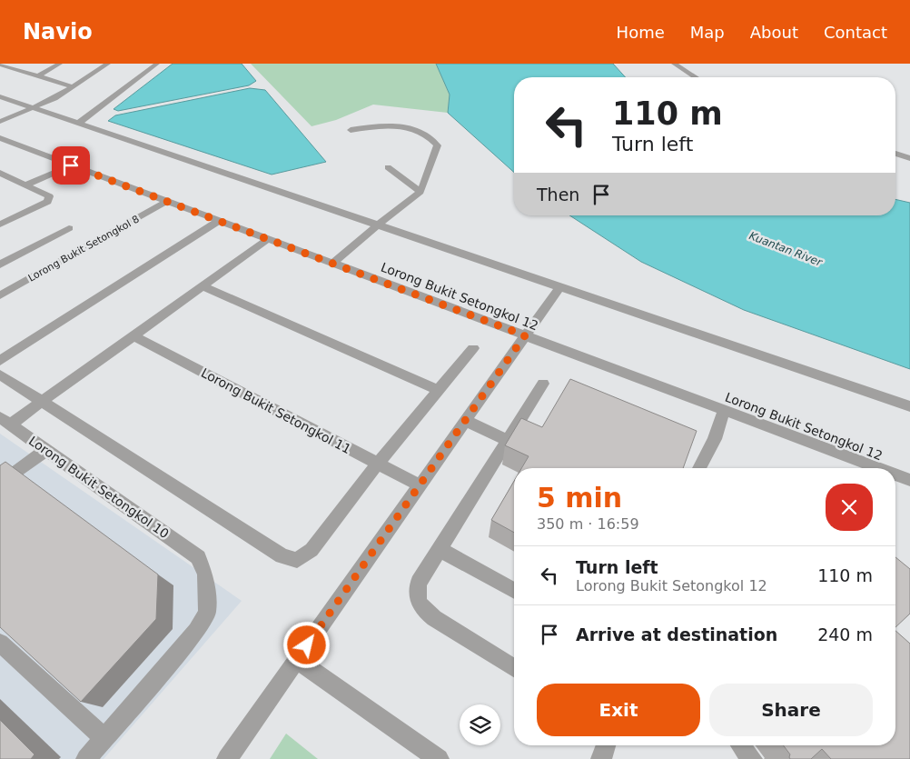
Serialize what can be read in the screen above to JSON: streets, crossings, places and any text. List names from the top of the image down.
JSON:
{
  "streets": {
    "street": [
      "Lorong Bukit Setongkol 8",
      "Lorong Bukit Setongkol 12",
      "Lorong Bukit Setongkol 11",
      "Lorong Bukit Setongkol 10"
    ]
  },
  "crossings": [
    ["Lorong Bukit Setongkol 8", "Lorong Bukit Setongkol 12"]
  ],
  "water": ["Kuantan River"],
  "page": {
    "header": "Navio",
    "nav": [
      "Home",
      "Map",
      "About",
      "Contact"
    ],
    "turn": ["110 m", "Turn left"],
    "then": "Then",
    "heading": ["5 min", "350 m · 16:59"],
    "list": [
      {
        "name": "Turn left",
        "note": "Lorong Bukit Setongkol 12",
        "value": "110 m"
      },
      {
        "name": "Arrive at destination",
        "value": "240 m"
      }
    ],
    "buttons": ["Exit", "Share"]
  }
}
